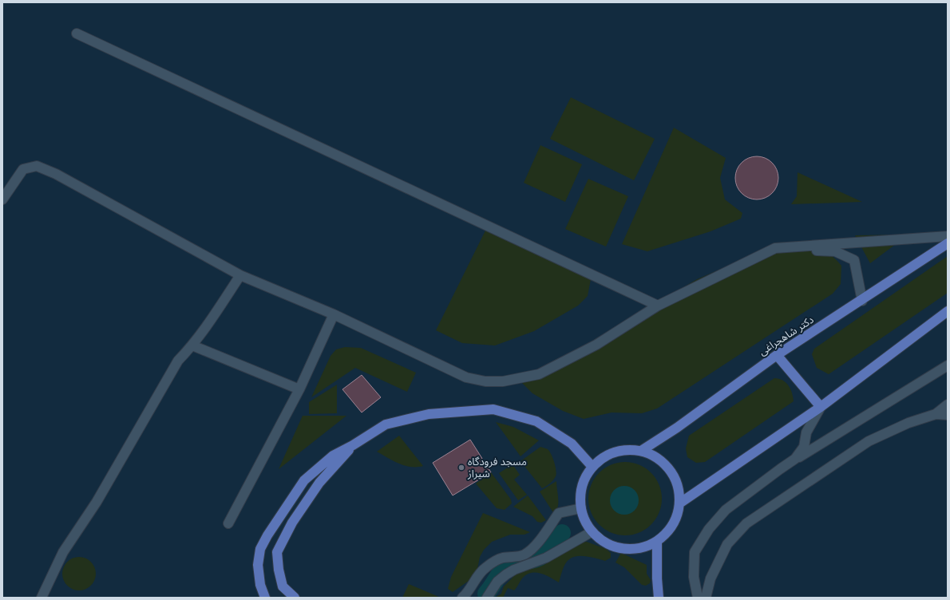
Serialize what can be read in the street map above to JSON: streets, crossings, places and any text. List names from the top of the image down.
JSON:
{
  "streets": {
    "main road": ["دکتر شاهچراغی"]
  },
  "places": ["مسجد فرودگاه شیراز"]
}
